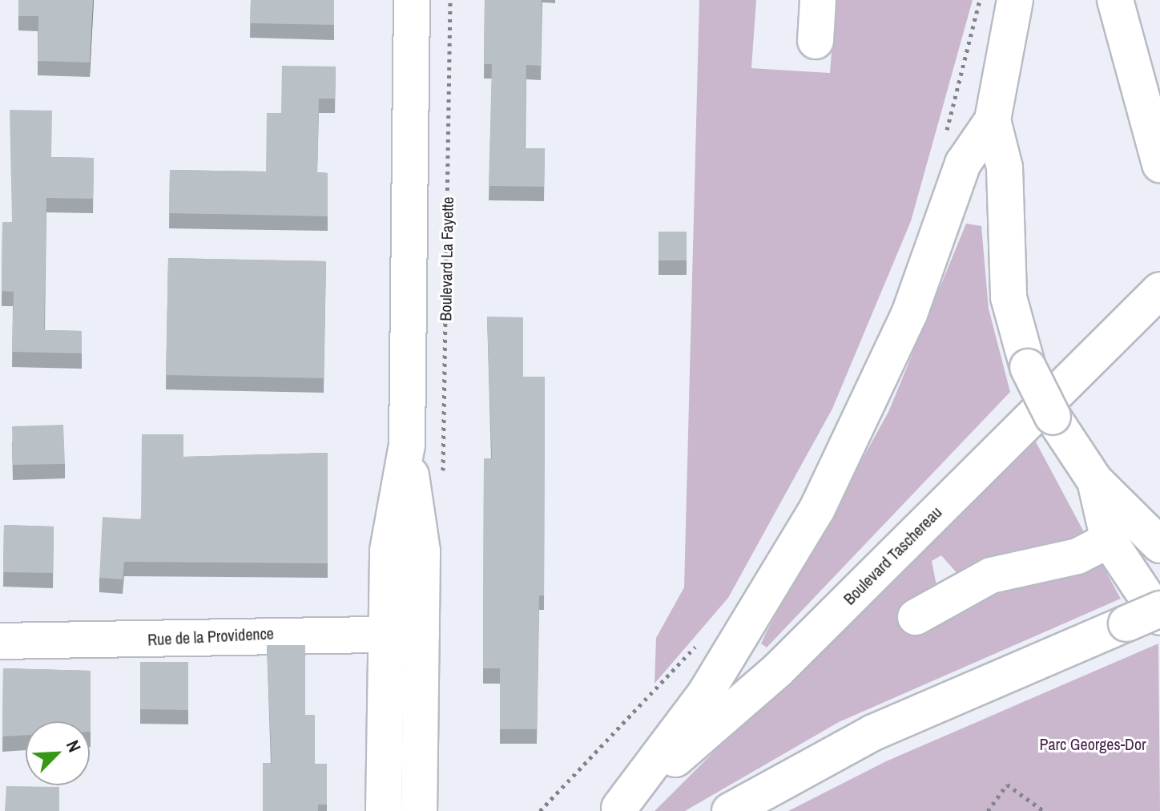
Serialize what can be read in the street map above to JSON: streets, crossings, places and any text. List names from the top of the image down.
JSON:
{
  "streets": {
    "main road": ["Boulevard Taschereau", "Rue de la Providence"],
    "path": ["Boulevard La Fayette"]
  },
  "parks": ["Parc Georges-Dor"],
  "north": "top right"
}
